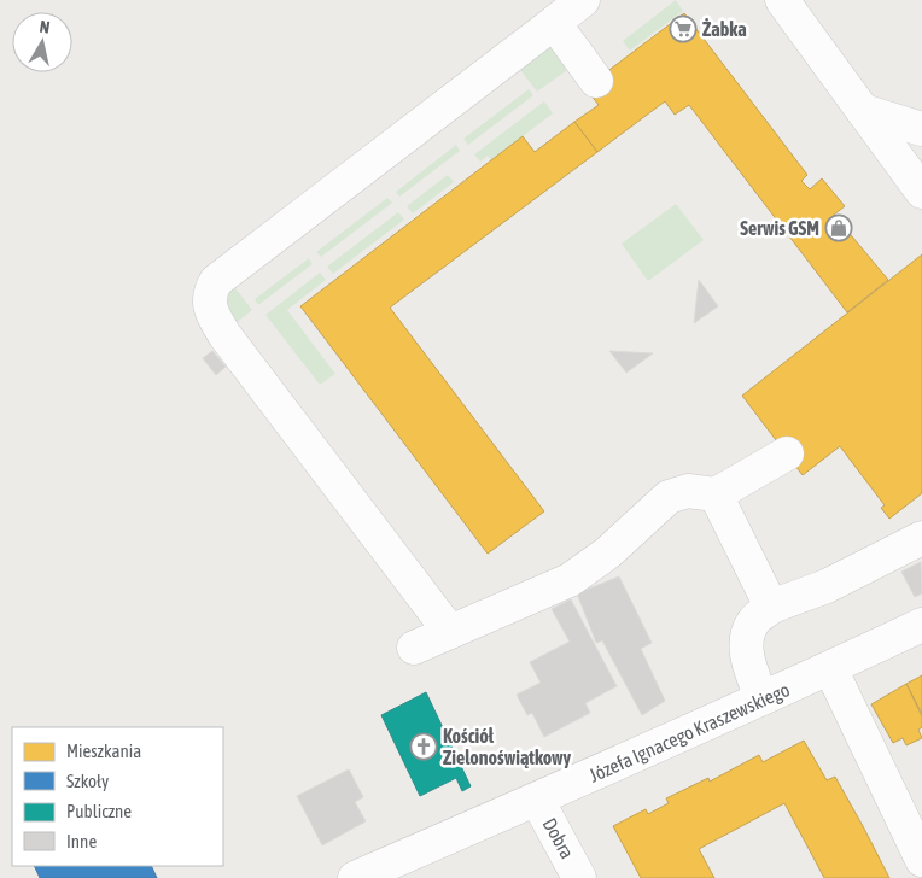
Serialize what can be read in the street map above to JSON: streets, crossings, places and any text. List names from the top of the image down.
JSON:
{
  "streets": {
    "street": ["Józefa Ignacego Kraszewskiego", "Dobra"]
  },
  "crossings": [
    ["Józefa Ignacego Kraszewskiego", "Dobra"]
  ],
  "places": {
    "supermarket": ["Żabka"],
    "shop": ["Serwis GSM"],
    "church": ["Kościół Zielonoświątkowy"]
  },
  "legend": [
    "Mieszkania",
    "Szkoły",
    "Publiczne",
    "Inne"
  ],
  "north": "top"
}
